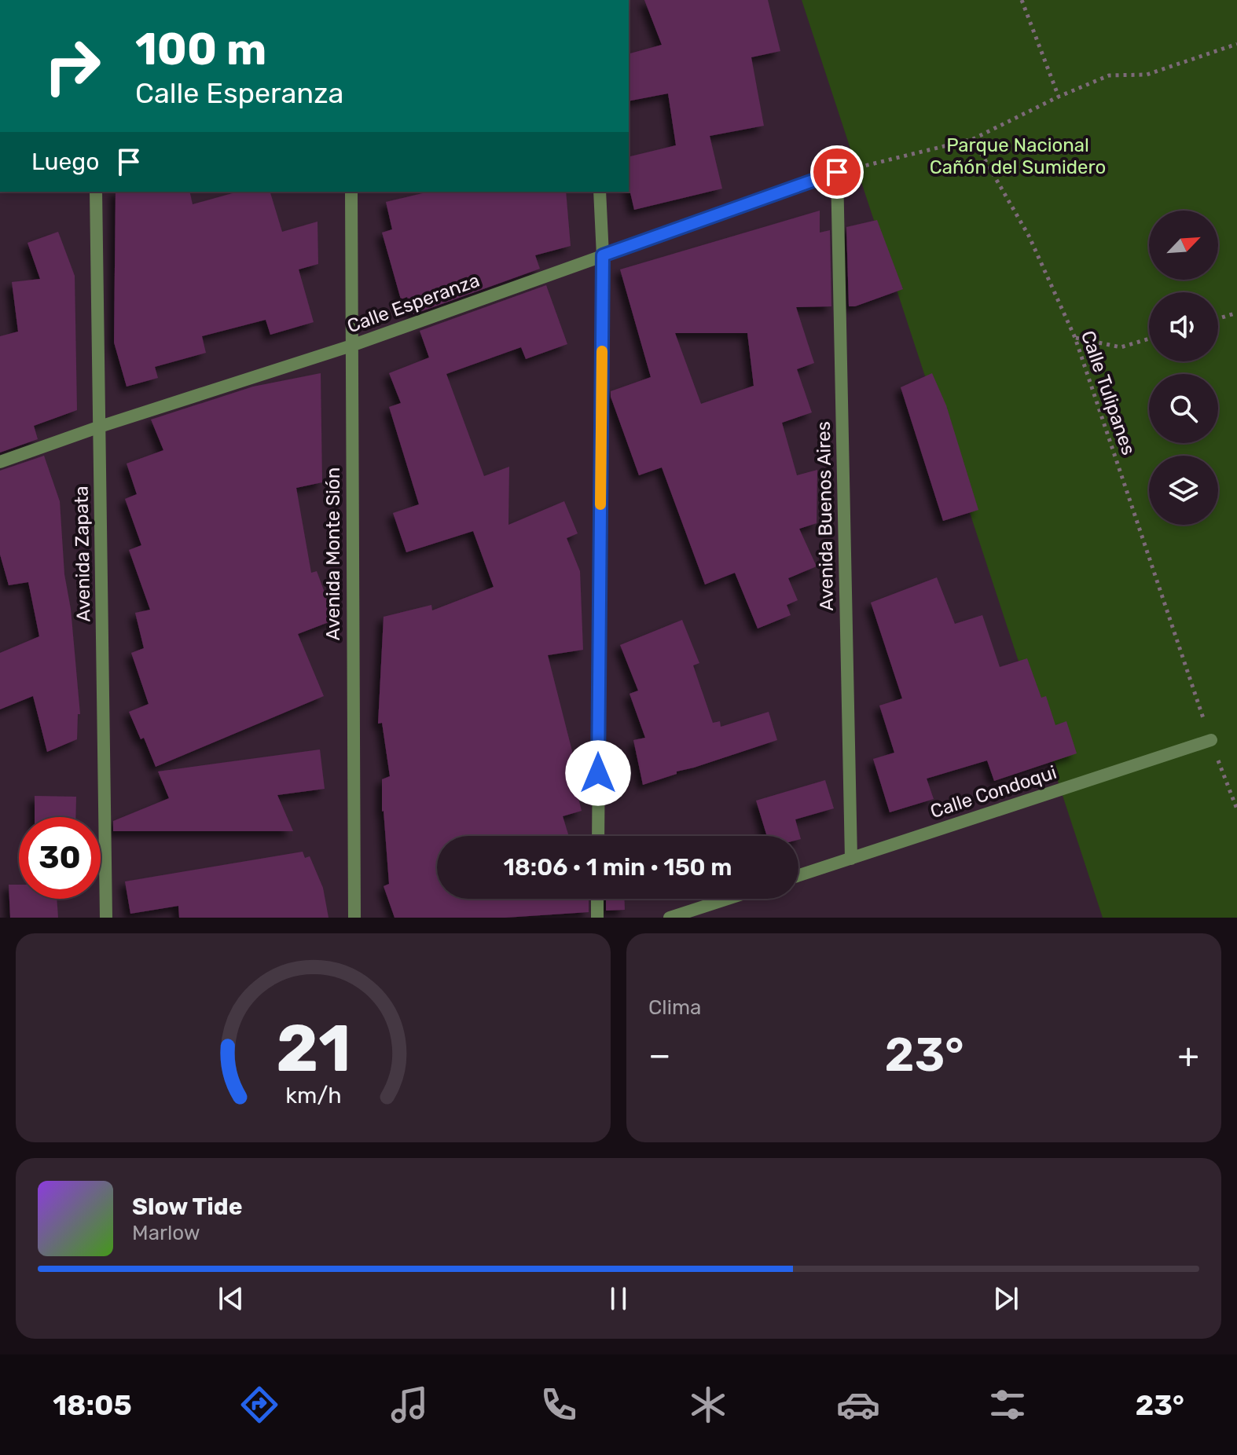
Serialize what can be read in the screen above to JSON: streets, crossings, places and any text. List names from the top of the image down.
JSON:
{
  "streets": {
    "street": [
      "Calle Esperanza",
      "Avenida Buenos Aires",
      "Avenida Zapata",
      "Avenida Monte Sión",
      "Calle Condoqui"
    ],
    "path": ["Calle Tulipanes"]
  },
  "crossings": [
    ["Calle Esperanza", "Avenida Buenos Aires"],
    ["Calle Esperanza", "Avenida Zapata"],
    ["Calle Esperanza", "Avenida Monte Sión"],
    ["Calle Tulipanes", "Calle Condoqui"],
    ["Avenida Buenos Aires", "Calle Condoqui"]
  ],
  "parks": ["Parque Nacional Cañón del Sumidero"],
  "north": "top right",
  "page": {
    "turn": ["100 m", "Calle Esperanza"],
    "then": "Luego",
    "limit": "30",
    "trip": "18:06 · 1 min · 150 m",
    "tile": "Clima",
    "heat": ["−", "23°", "+"],
    "song": ["Slow Tide", "Marlow"],
    "tabs": ["18:05", "23°"],
    "gauge": ["21", "km/h"]
  }
}
